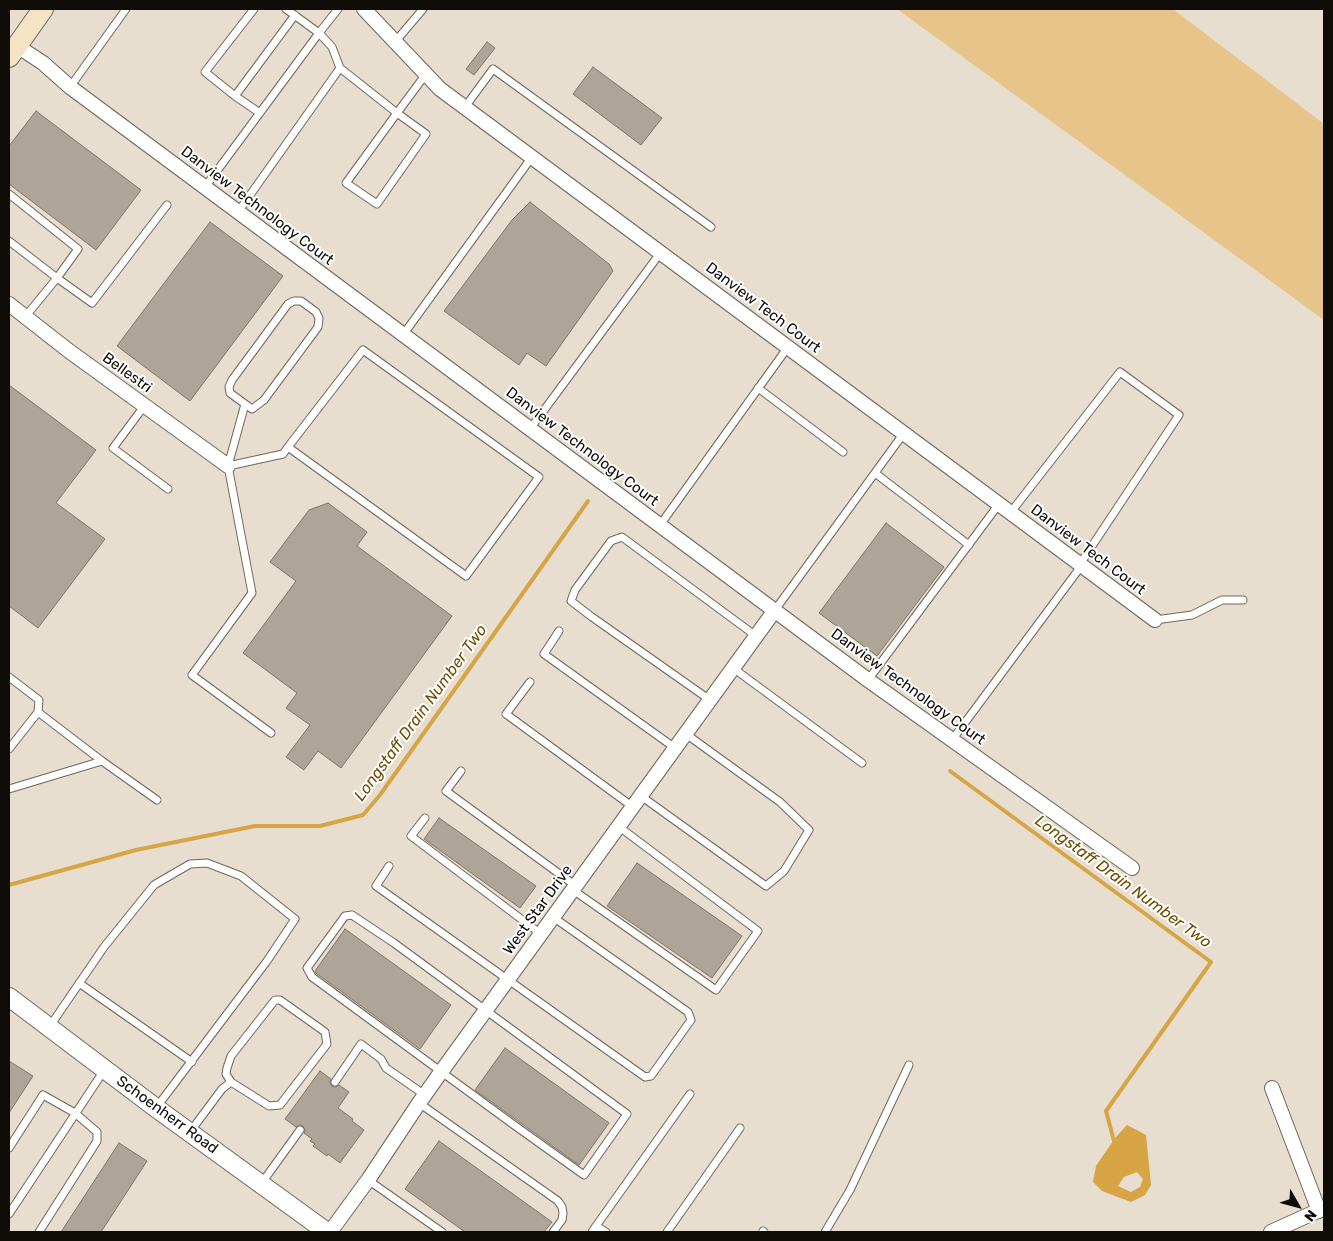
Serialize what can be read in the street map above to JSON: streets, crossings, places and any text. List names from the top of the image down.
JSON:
{
  "streets": {
    "street": [
      "Danview Technology Court",
      "Danview Tech Court",
      "Bellestri",
      "West Star Drive",
      "Schoenherr Road"
    ]
  },
  "crossings": [
    ["Danview Technology Court", "West Star Drive"],
    ["West Star Drive", "Schoenherr Road"]
  ],
  "water": ["Longstaff Drain Number Two"],
  "north": "bottom right"
}
